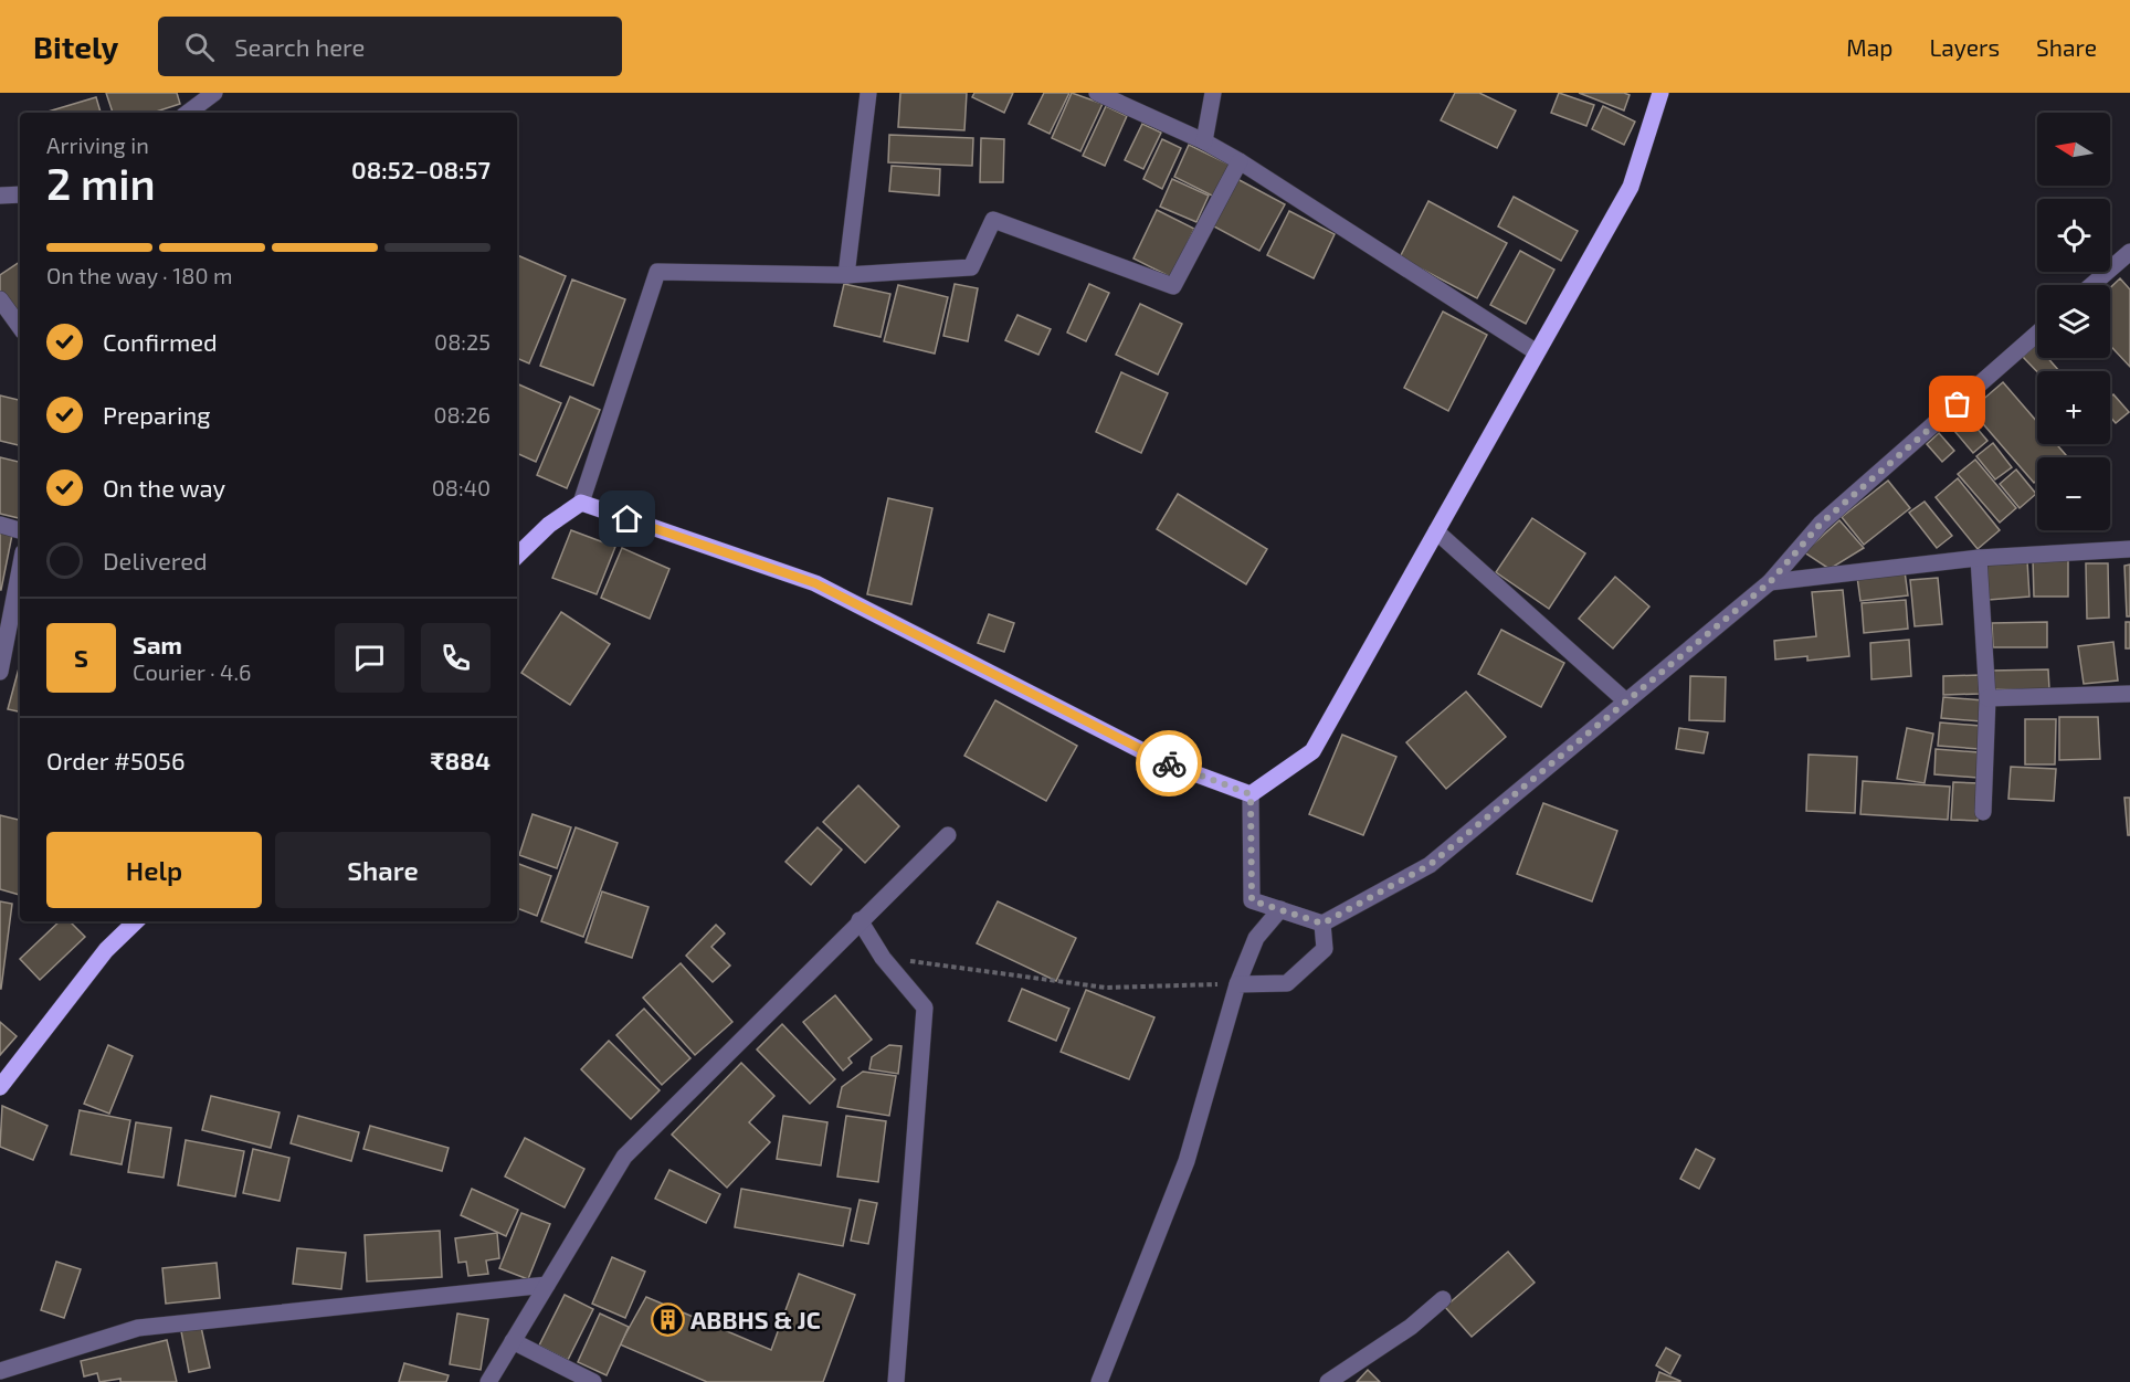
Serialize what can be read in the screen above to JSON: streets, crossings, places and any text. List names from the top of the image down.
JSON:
{
  "places": {
    "building": ["ABBHS & JC"]
  },
  "north": "left",
  "page": {
    "header": "Bitely",
    "search": "Search here",
    "nav": ["Map", "Layers", "Share"],
    "map_buttons": ["+", "−"],
    "heading": ["2 min", "Arriving in", "08:52–08:57"],
    "panel": [
      "Sam",
      "Courier · 4.6",
      "Order #5056",
      "₹884"
    ],
    "bar": "On the way · 180 m",
    "list": [
      ["Confirmed", "08:25"],
      ["Preparing", "08:26"],
      ["On the way", "08:40"],
      "Delivered"
    ],
    "round": "S",
    "buttons": ["Help", "Share"]
  }
}
